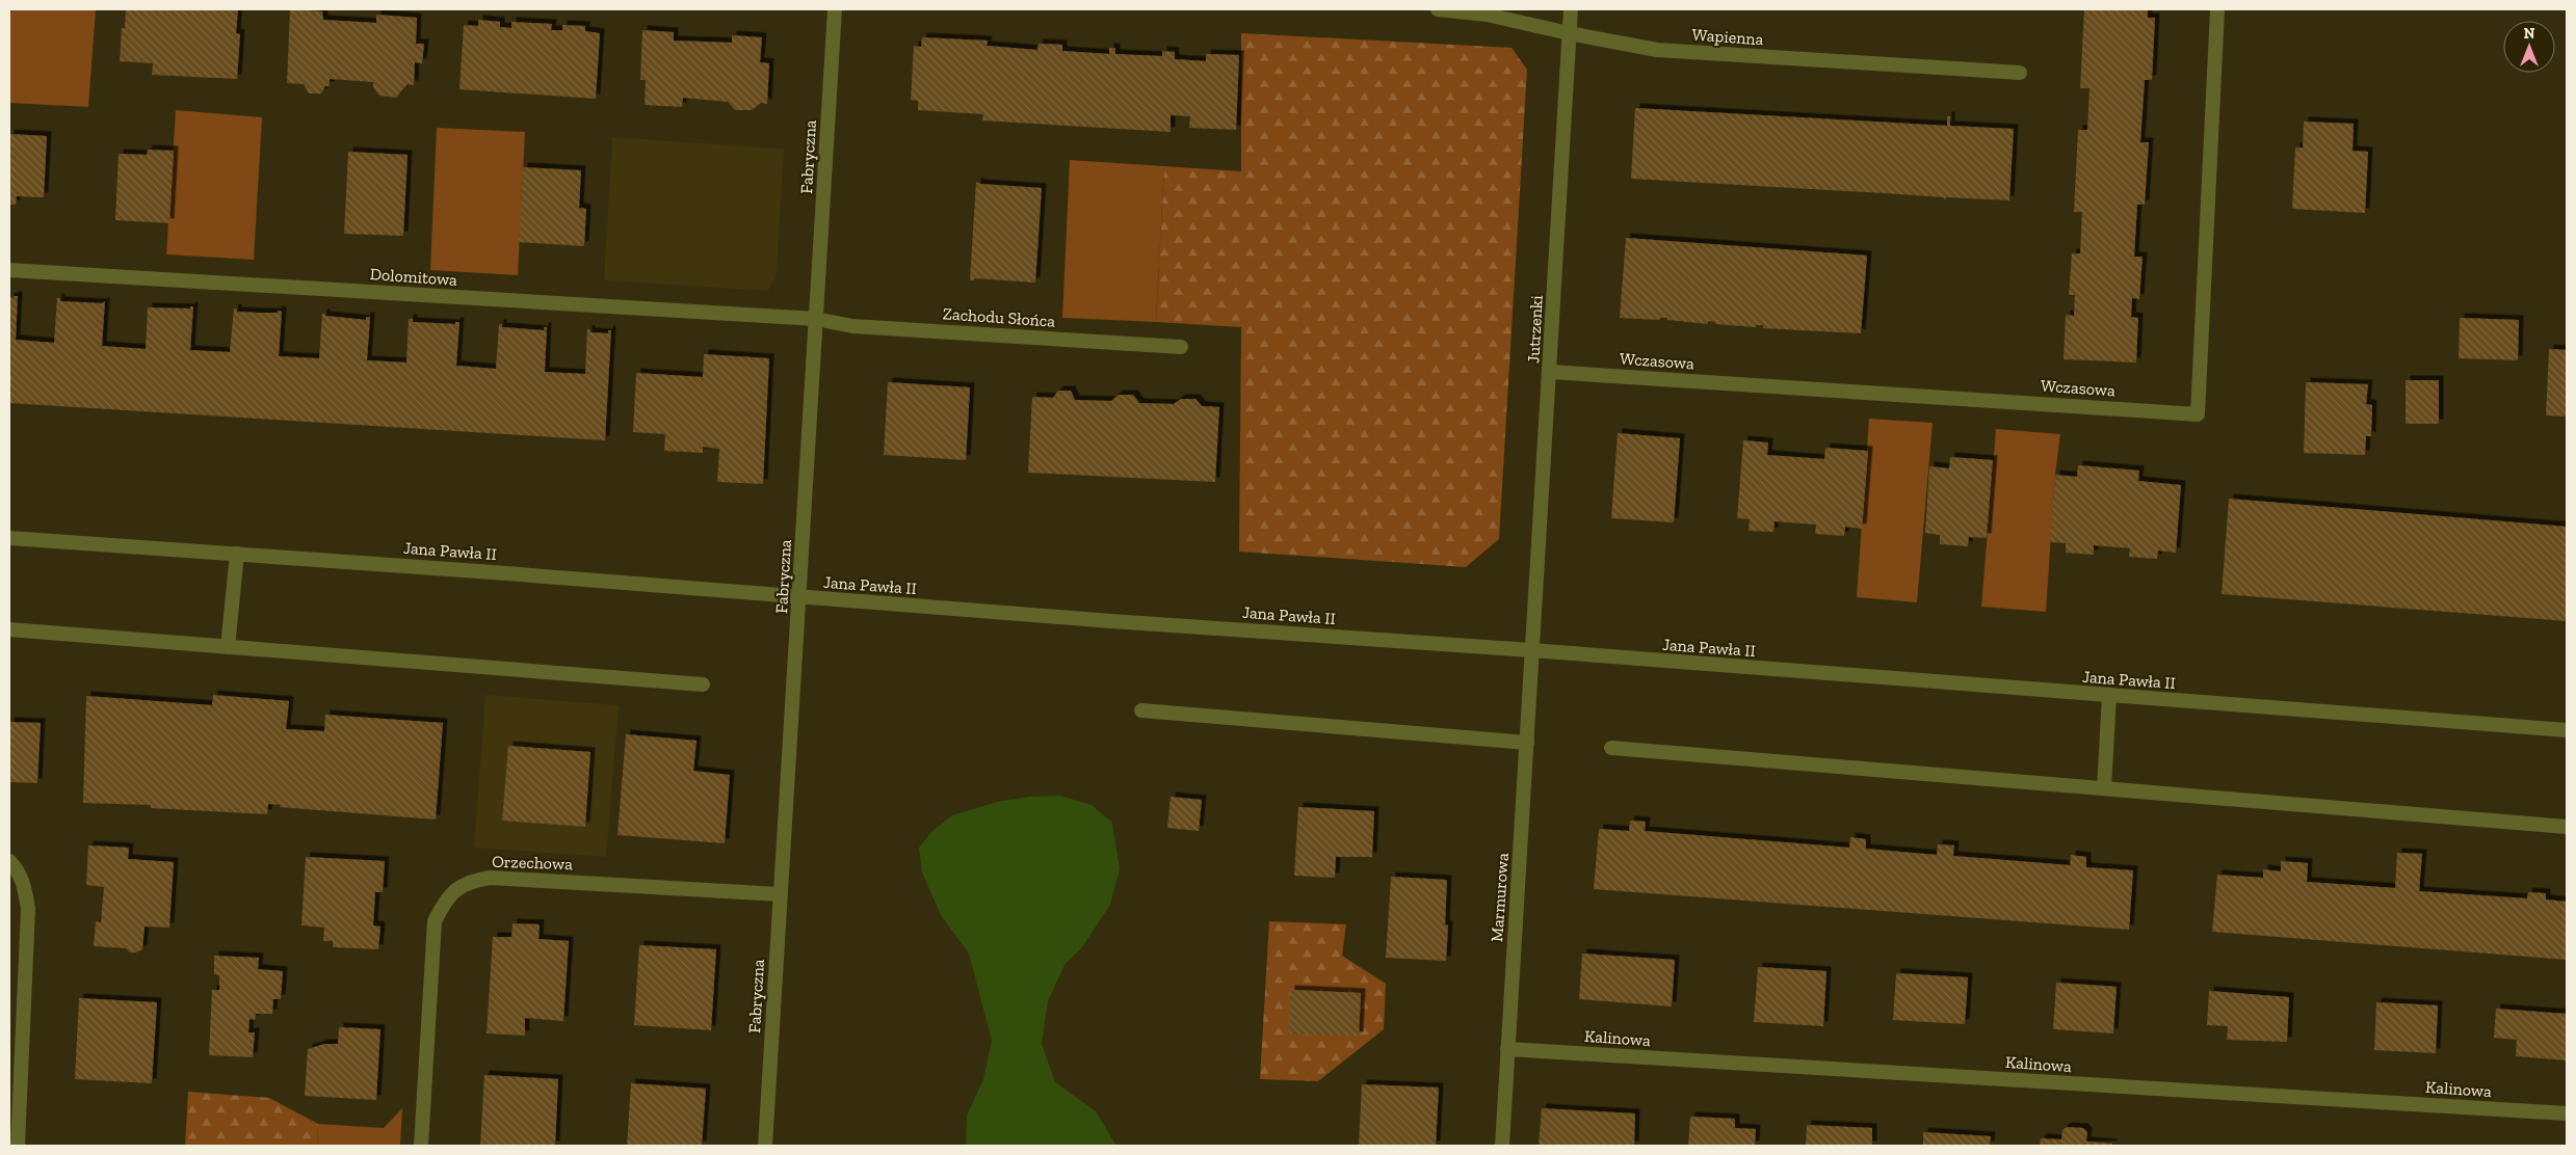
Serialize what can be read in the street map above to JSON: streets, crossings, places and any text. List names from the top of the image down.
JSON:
{
  "streets": {
    "street": [
      "Wapienna",
      "Fabryczna",
      "Dolomitowa",
      "Zachodu Słońca",
      "Jutrzenki",
      "Wczasowa",
      "Jana Pawła II",
      "Orzechowa",
      "Marmurowa",
      "Kalinowa"
    ]
  },
  "crossings": [
    ["Wapienna", "Jutrzenki"],
    ["Fabryczna", "Dolomitowa"],
    ["Fabryczna", "Zachodu Słońca"],
    ["Fabryczna", "Jana Pawła II"],
    ["Fabryczna", "Orzechowa"],
    ["Dolomitowa", "Zachodu Słońca"],
    ["Jutrzenki", "Wczasowa"],
    ["Jutrzenki", "Jana Pawła II"],
    ["Jutrzenki", "Marmurowa"],
    ["Jana Pawła II", "Marmurowa"],
    ["Marmurowa", "Kalinowa"]
  ],
  "north": "top"
}
